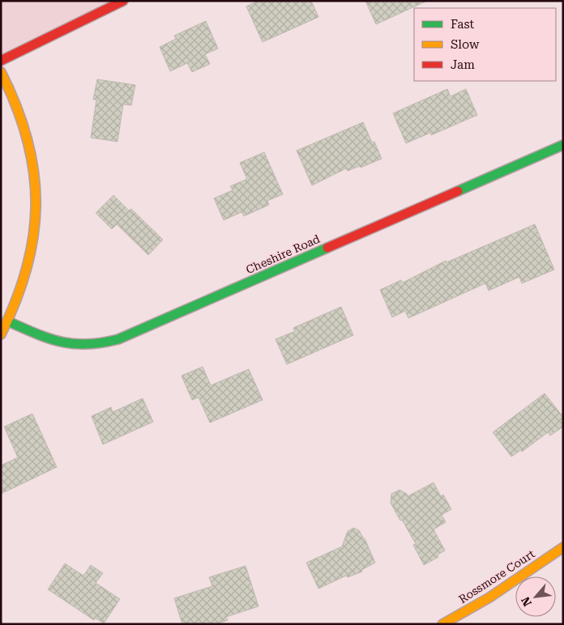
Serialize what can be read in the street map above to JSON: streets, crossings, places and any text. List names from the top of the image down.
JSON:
{
  "streets": {
    "street": ["Cheshire Road", "Rossmore Court"]
  },
  "legend": ["Fast", "Slow", "Jam"],
  "north": "bottom left"
}
